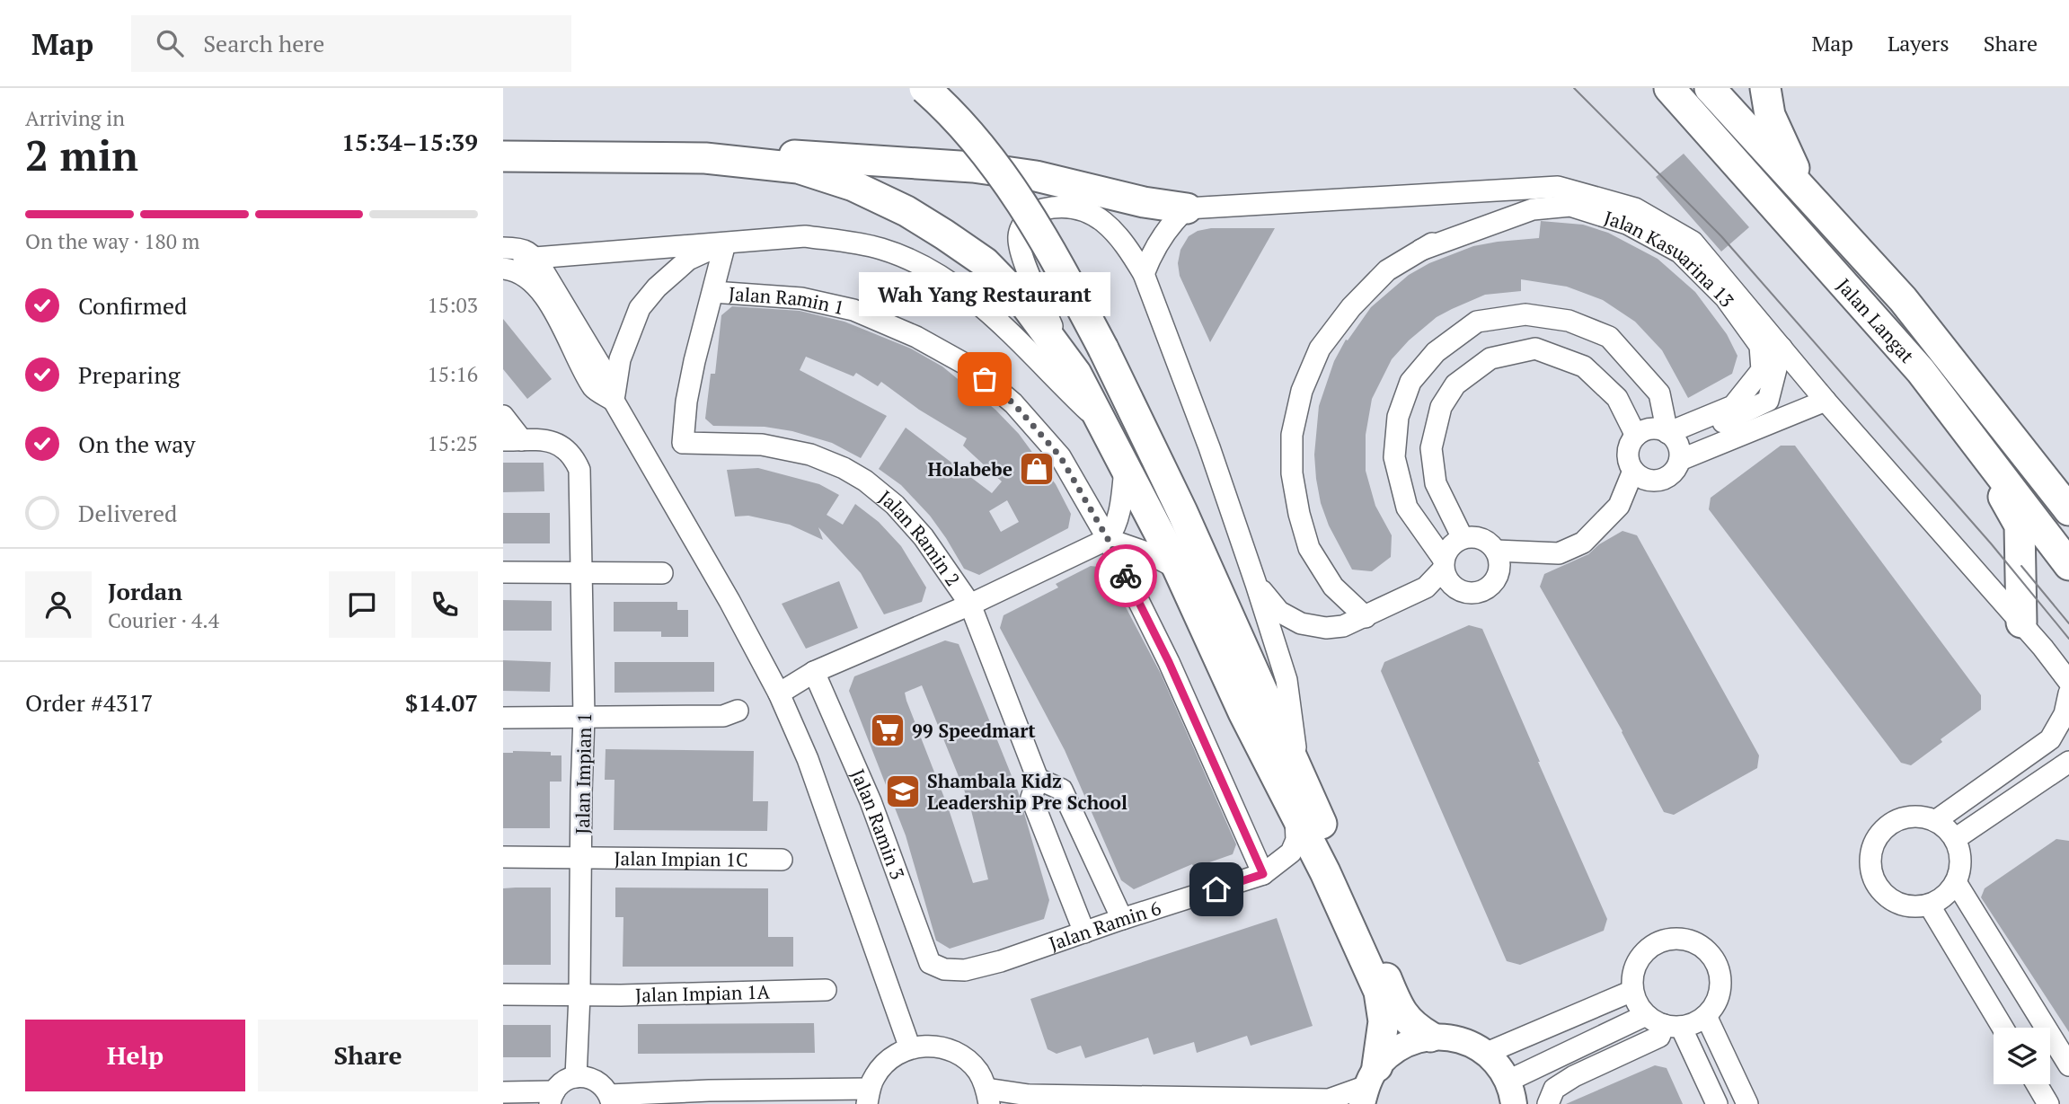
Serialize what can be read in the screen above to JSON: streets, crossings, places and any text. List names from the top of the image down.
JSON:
{
  "streets": {
    "highway": ["Jalan Langat"],
    "street": [
      "Jalan Kasuarina 13",
      "Jalan Ramin 1",
      "Jalan Ramin 2",
      "Jalan Impian 1",
      "Jalan Ramin 3",
      "Jalan Impian 1C",
      "Jalan Ramin 6",
      "Jalan Impian 1A"
    ]
  },
  "crossings": [
    ["Jalan Ramin 1", "Jalan Ramin 2"],
    ["Jalan Ramin 1", "Jalan Ramin 6"],
    ["Jalan Ramin 2", "Jalan Ramin 6"],
    ["Jalan Impian 1", "Jalan Impian 1C"],
    ["Jalan Impian 1", "Jalan Impian 1A"],
    ["Jalan Ramin 3", "Jalan Ramin 6"]
  ],
  "places": {
    "other": ["Wah Yang Restaurant"],
    "shop": ["Holabebe"],
    "supermarket": ["99 Speedmart"],
    "school or university": ["Shambala Kidz Leadership Pre School"]
  },
  "page": {
    "header": "Map",
    "search": "Search here",
    "nav": ["Map", "Layers", "Share"],
    "heading": ["2 min", "Arriving in", "15:34–15:39"],
    "panel": [
      "Jordan",
      "Courier · 4.4",
      "Order #4317",
      "$14.07"
    ],
    "bar": "On the way · 180 m",
    "list": [
      ["Confirmed", "15:03"],
      ["Preparing", "15:16"],
      ["On the way", "15:25"],
      "Delivered"
    ],
    "bubble": "Wah Yang Restaurant",
    "buttons": ["Help", "Share"]
  }
}
